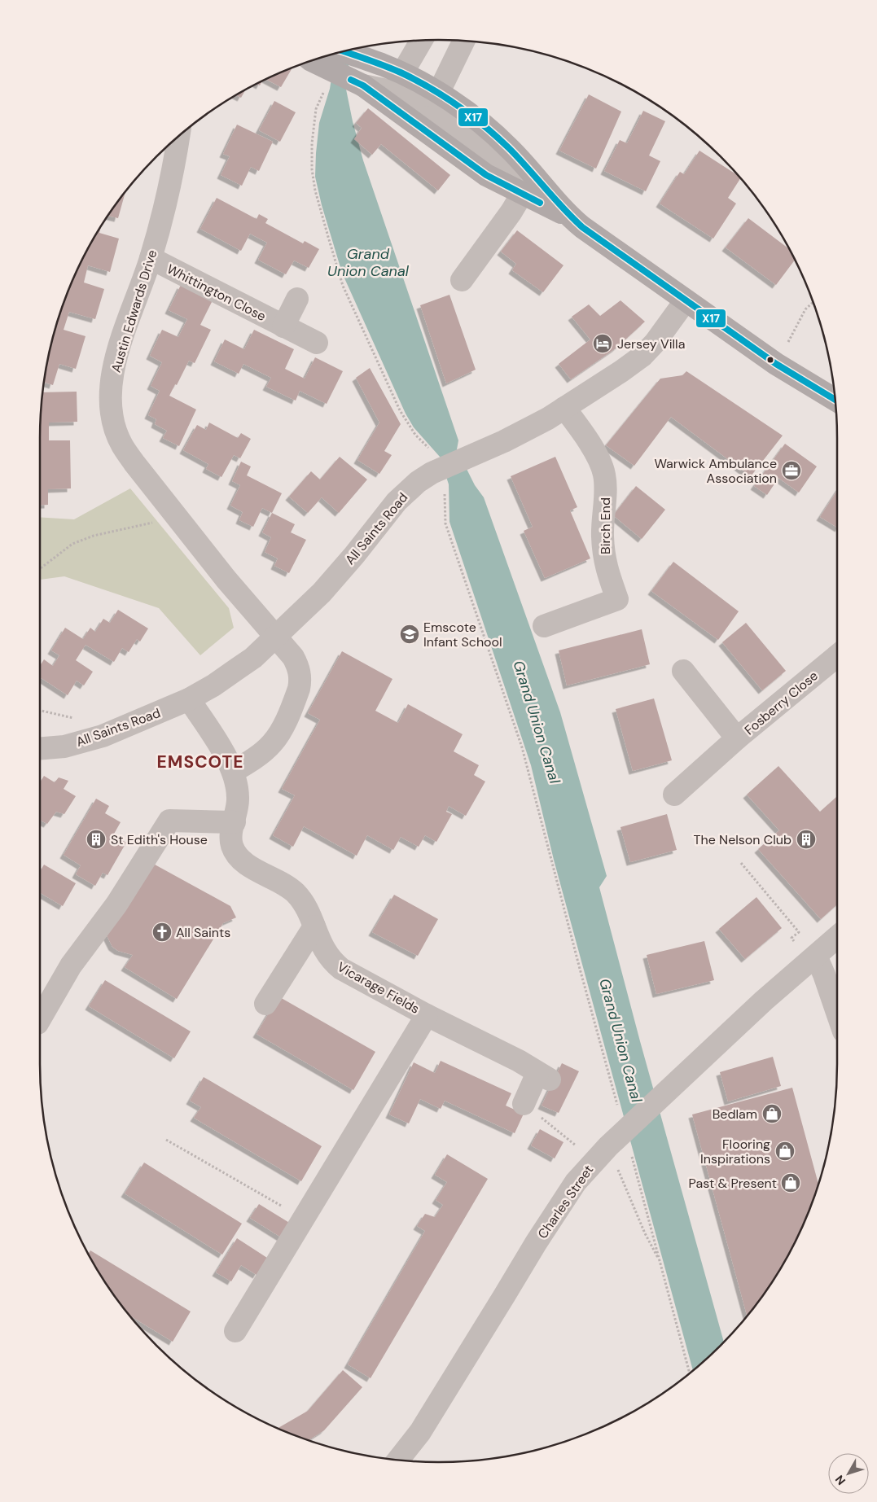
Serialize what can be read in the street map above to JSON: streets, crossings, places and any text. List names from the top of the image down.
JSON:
{
  "streets": {
    "street": [
      "Whittington Close",
      "Austin Edwards Drive",
      "Birch End",
      "All Saints Road",
      "Fosberry Close",
      "Vicarage Fields",
      "Charles Street"
    ]
  },
  "crossings": [
    ["Whittington Close", "Austin Edwards Drive"],
    ["Austin Edwards Drive", "All Saints Road"],
    ["Birch End", "All Saints Road"],
    ["All Saints Road", "Vicarage Fields"]
  ],
  "districts": ["EMSCOTE"],
  "water": ["Grand Union Canal"],
  "places": {
    "hotel": ["Jersey Villa"],
    "office": ["Warwick Ambulance Association"],
    "school or university": ["Emscote Infant School"],
    "building": ["St Edith's House", "The Nelson Club"],
    "church": ["All Saints"],
    "shop": ["Bedlam", "Flooring Inspirations", "Past & Present"]
  },
  "lines": ["transit line X17"],
  "north": "bottom left"
}
